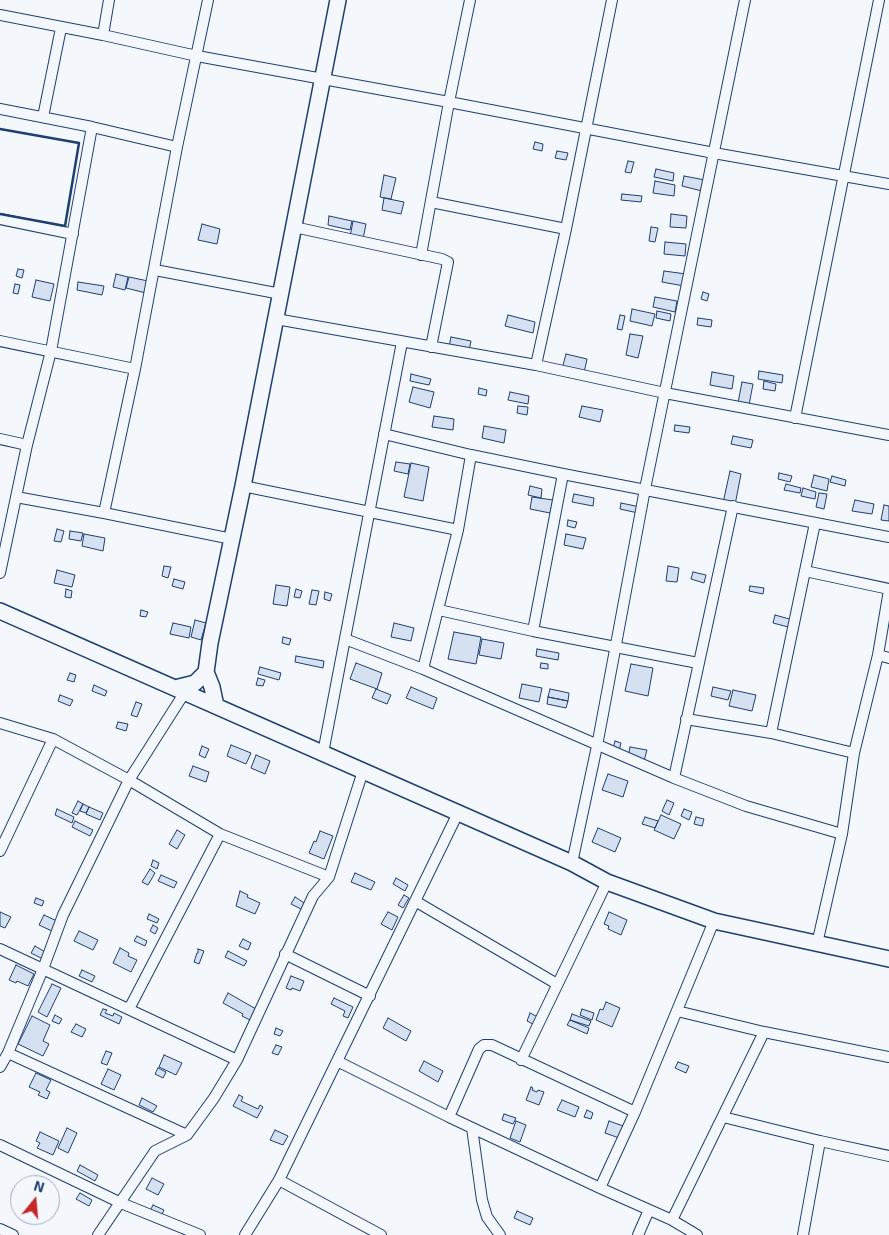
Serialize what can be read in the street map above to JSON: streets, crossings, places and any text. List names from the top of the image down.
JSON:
{
  "north": "top"
}
